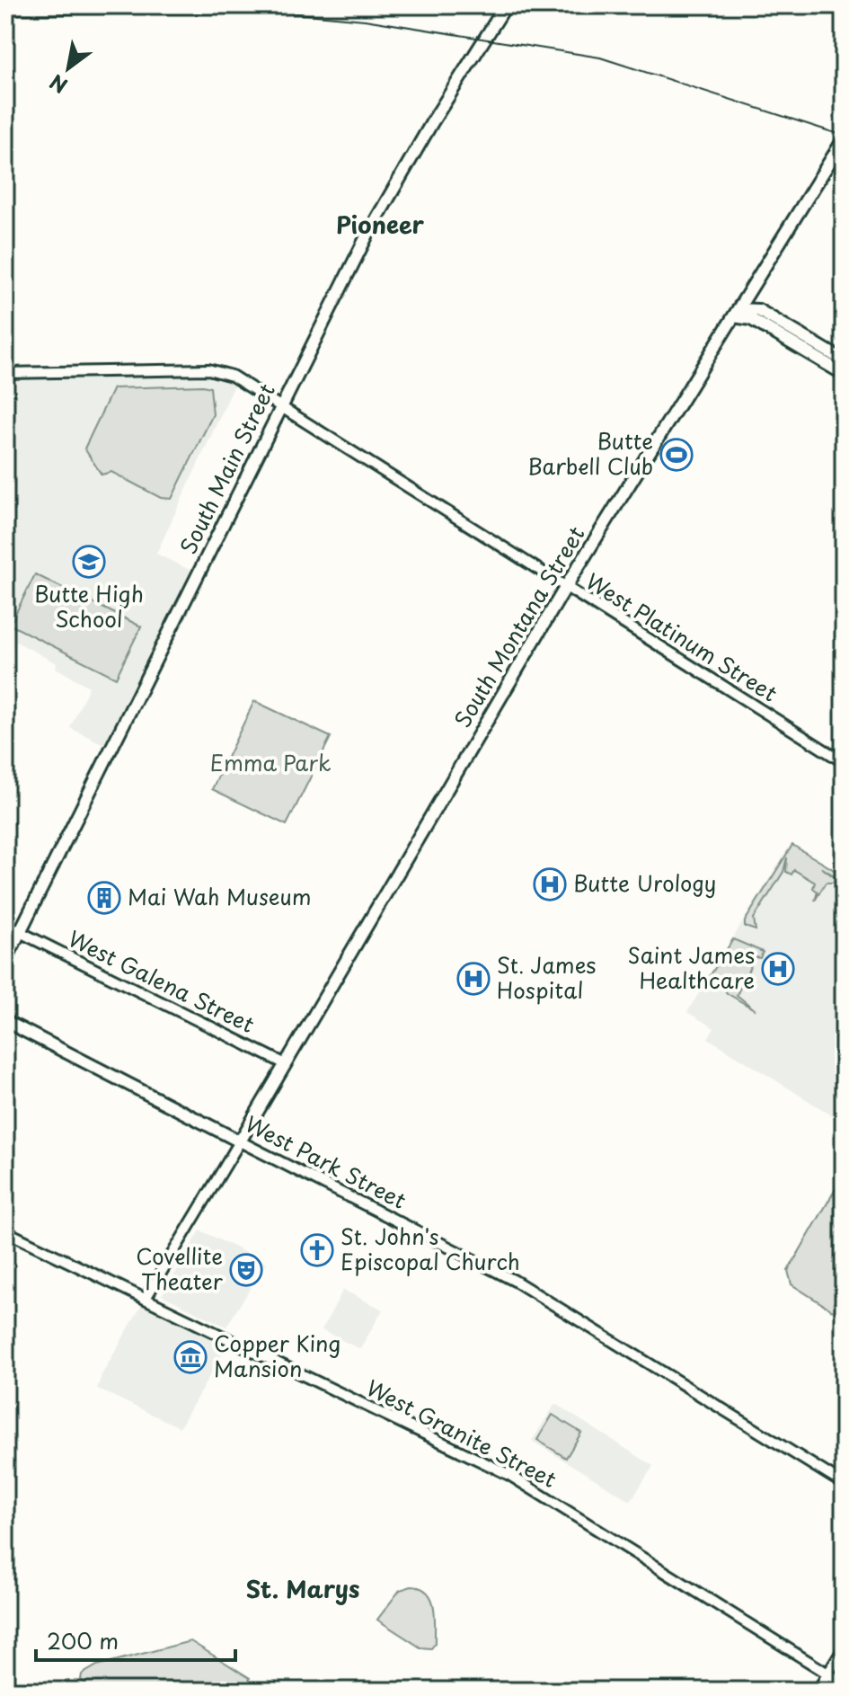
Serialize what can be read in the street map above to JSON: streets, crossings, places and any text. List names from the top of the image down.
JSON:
{
  "streets": {
    "main road": ["South Main Street", "South Montana Street", "West Park Street"],
    "street": ["West Platinum Street", "West Galena Street", "West Granite Street"]
  },
  "crossings": [
    ["South Main Street", "West Platinum Street"],
    ["South Main Street", "West Galena Street"],
    ["South Montana Street", "West Platinum Street"],
    ["South Montana Street", "West Galena Street"],
    ["South Montana Street", "West Park Street"]
  ],
  "districts": ["Pioneer", "St. Marys"],
  "parks": ["Emma Park"],
  "places": {
    "sports": ["Butte Barbell Club"],
    "school or university": ["Butte High School"],
    "hospital": ["Butte Urology", "Saint James Healthcare", "St. James Hospital"],
    "building": ["Mai Wah Museum"],
    "church": ["St. John's Episcopal Church"],
    "theatre": ["Covellite Theater"],
    "museum": ["Copper King Mansion"]
  },
  "scale_bar": "200 m",
  "north": "bottom left"
}
